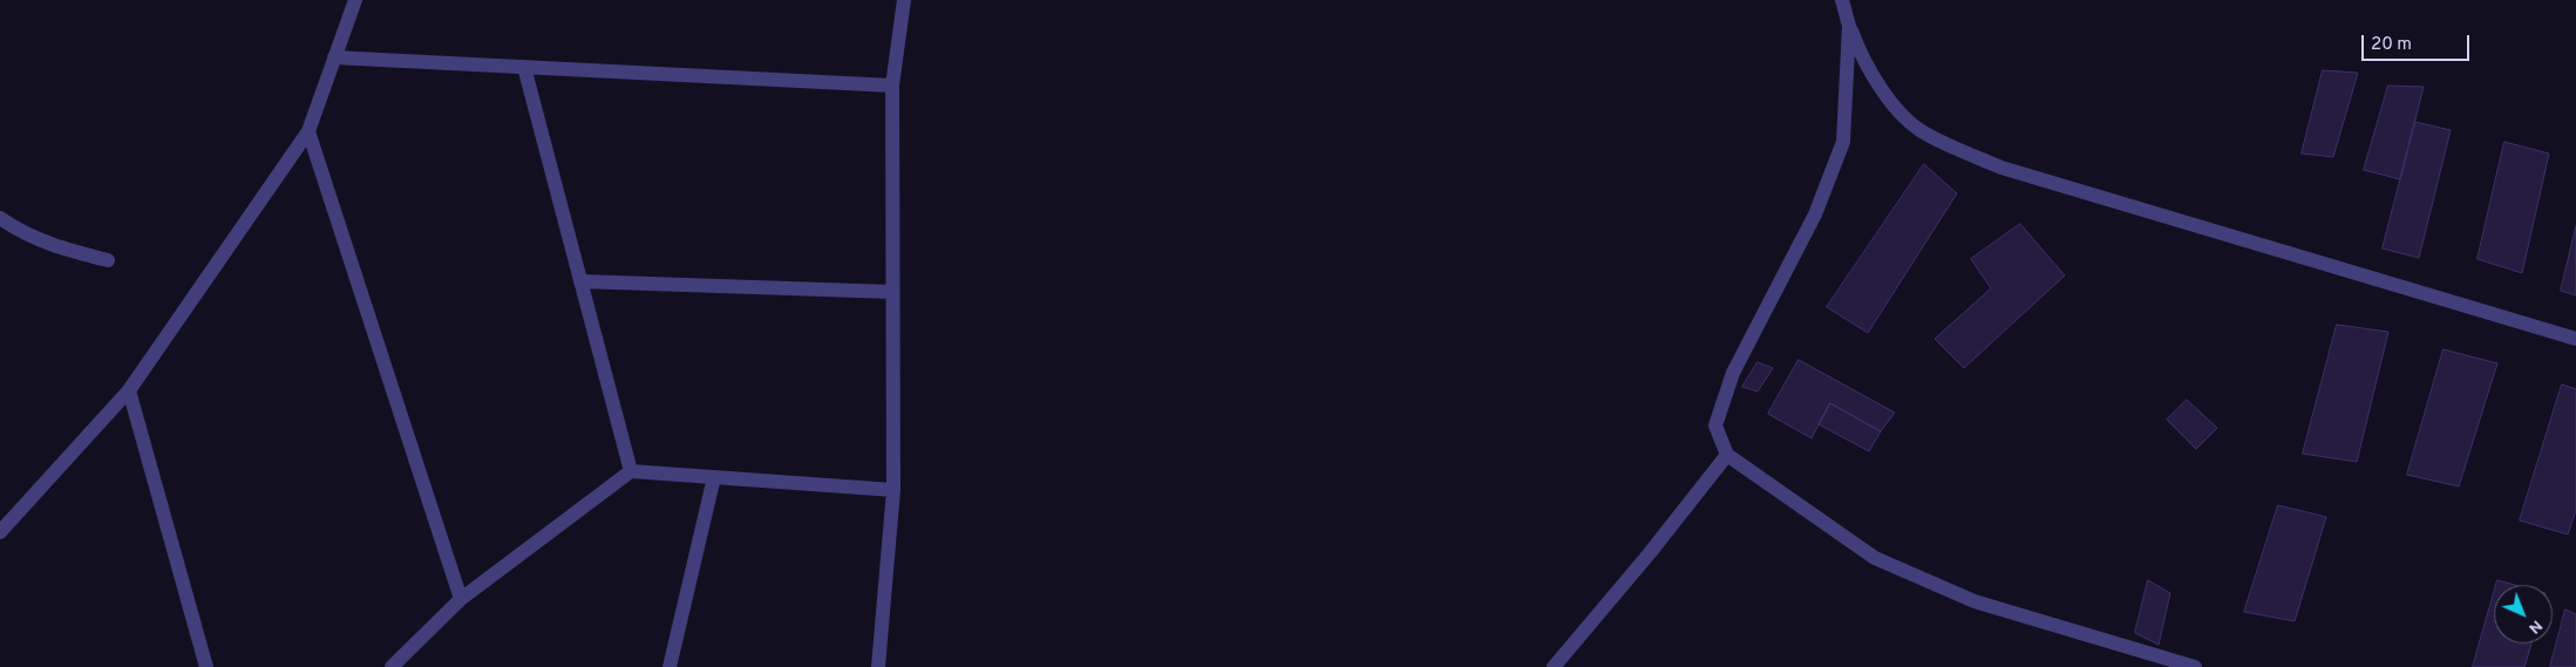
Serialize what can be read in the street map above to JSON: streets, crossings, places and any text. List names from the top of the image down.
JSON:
{
  "scale_bar": "20 m",
  "north": "bottom right"
}
